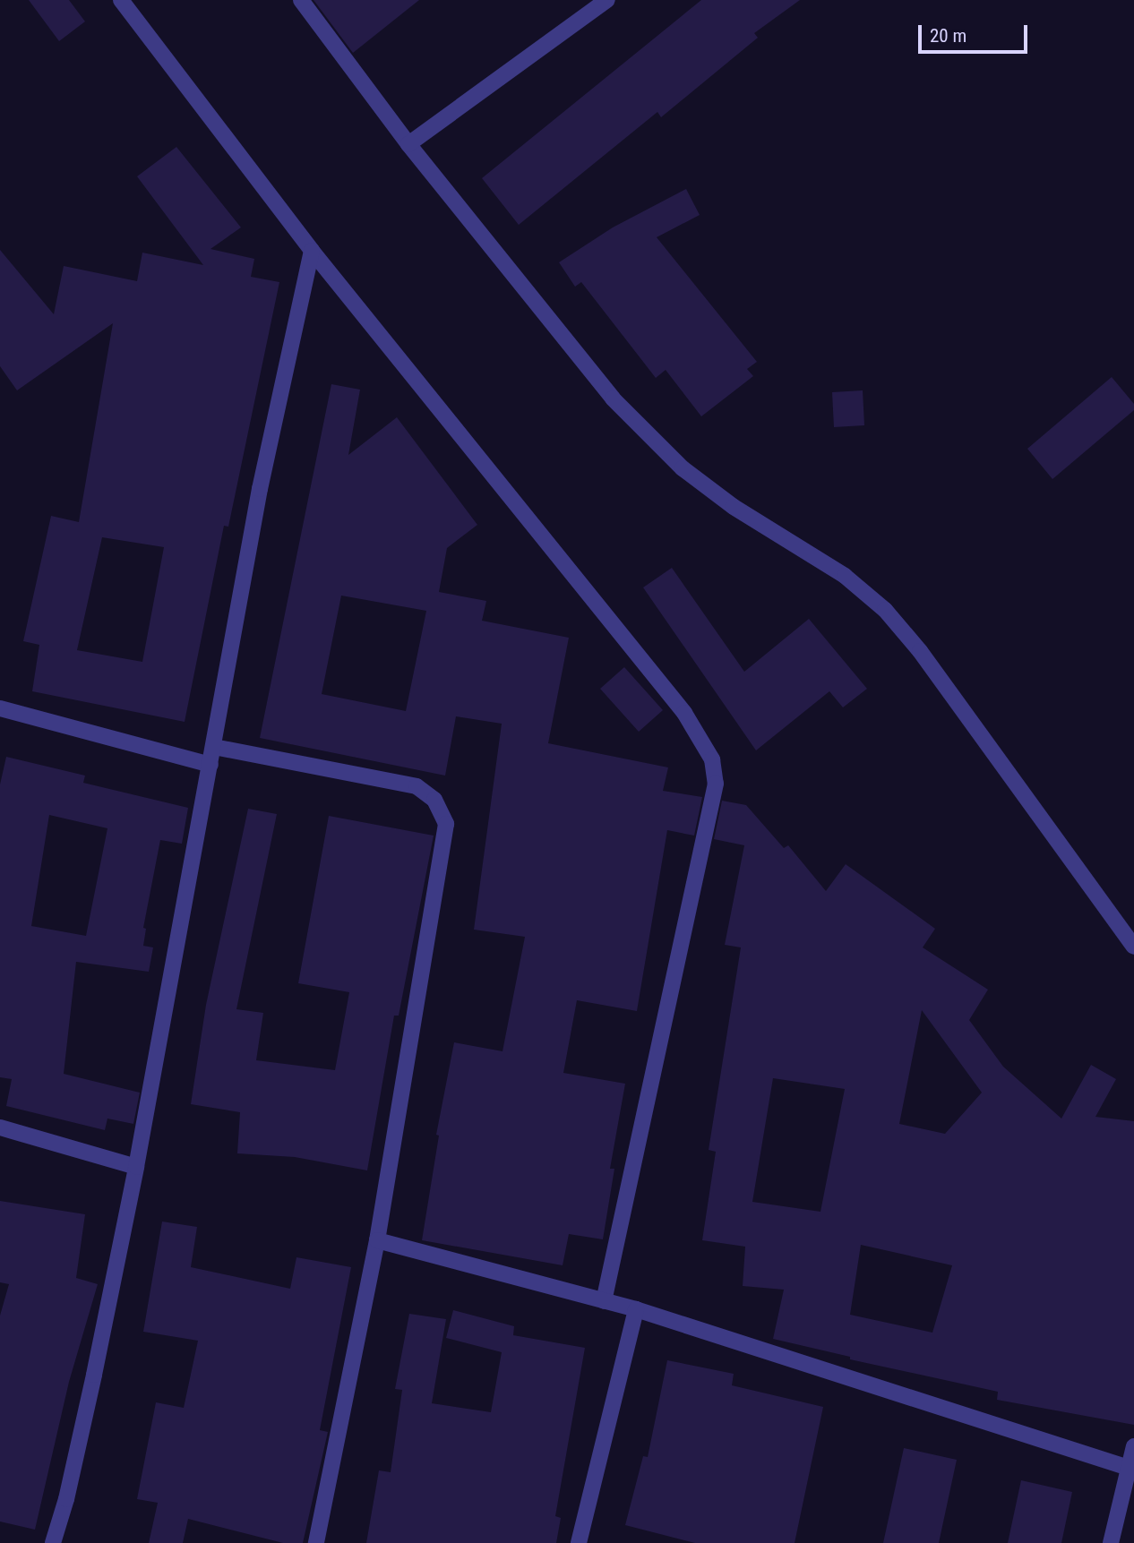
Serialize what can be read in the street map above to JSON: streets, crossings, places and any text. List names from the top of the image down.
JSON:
{
  "scale_bar": "20 m"
}
